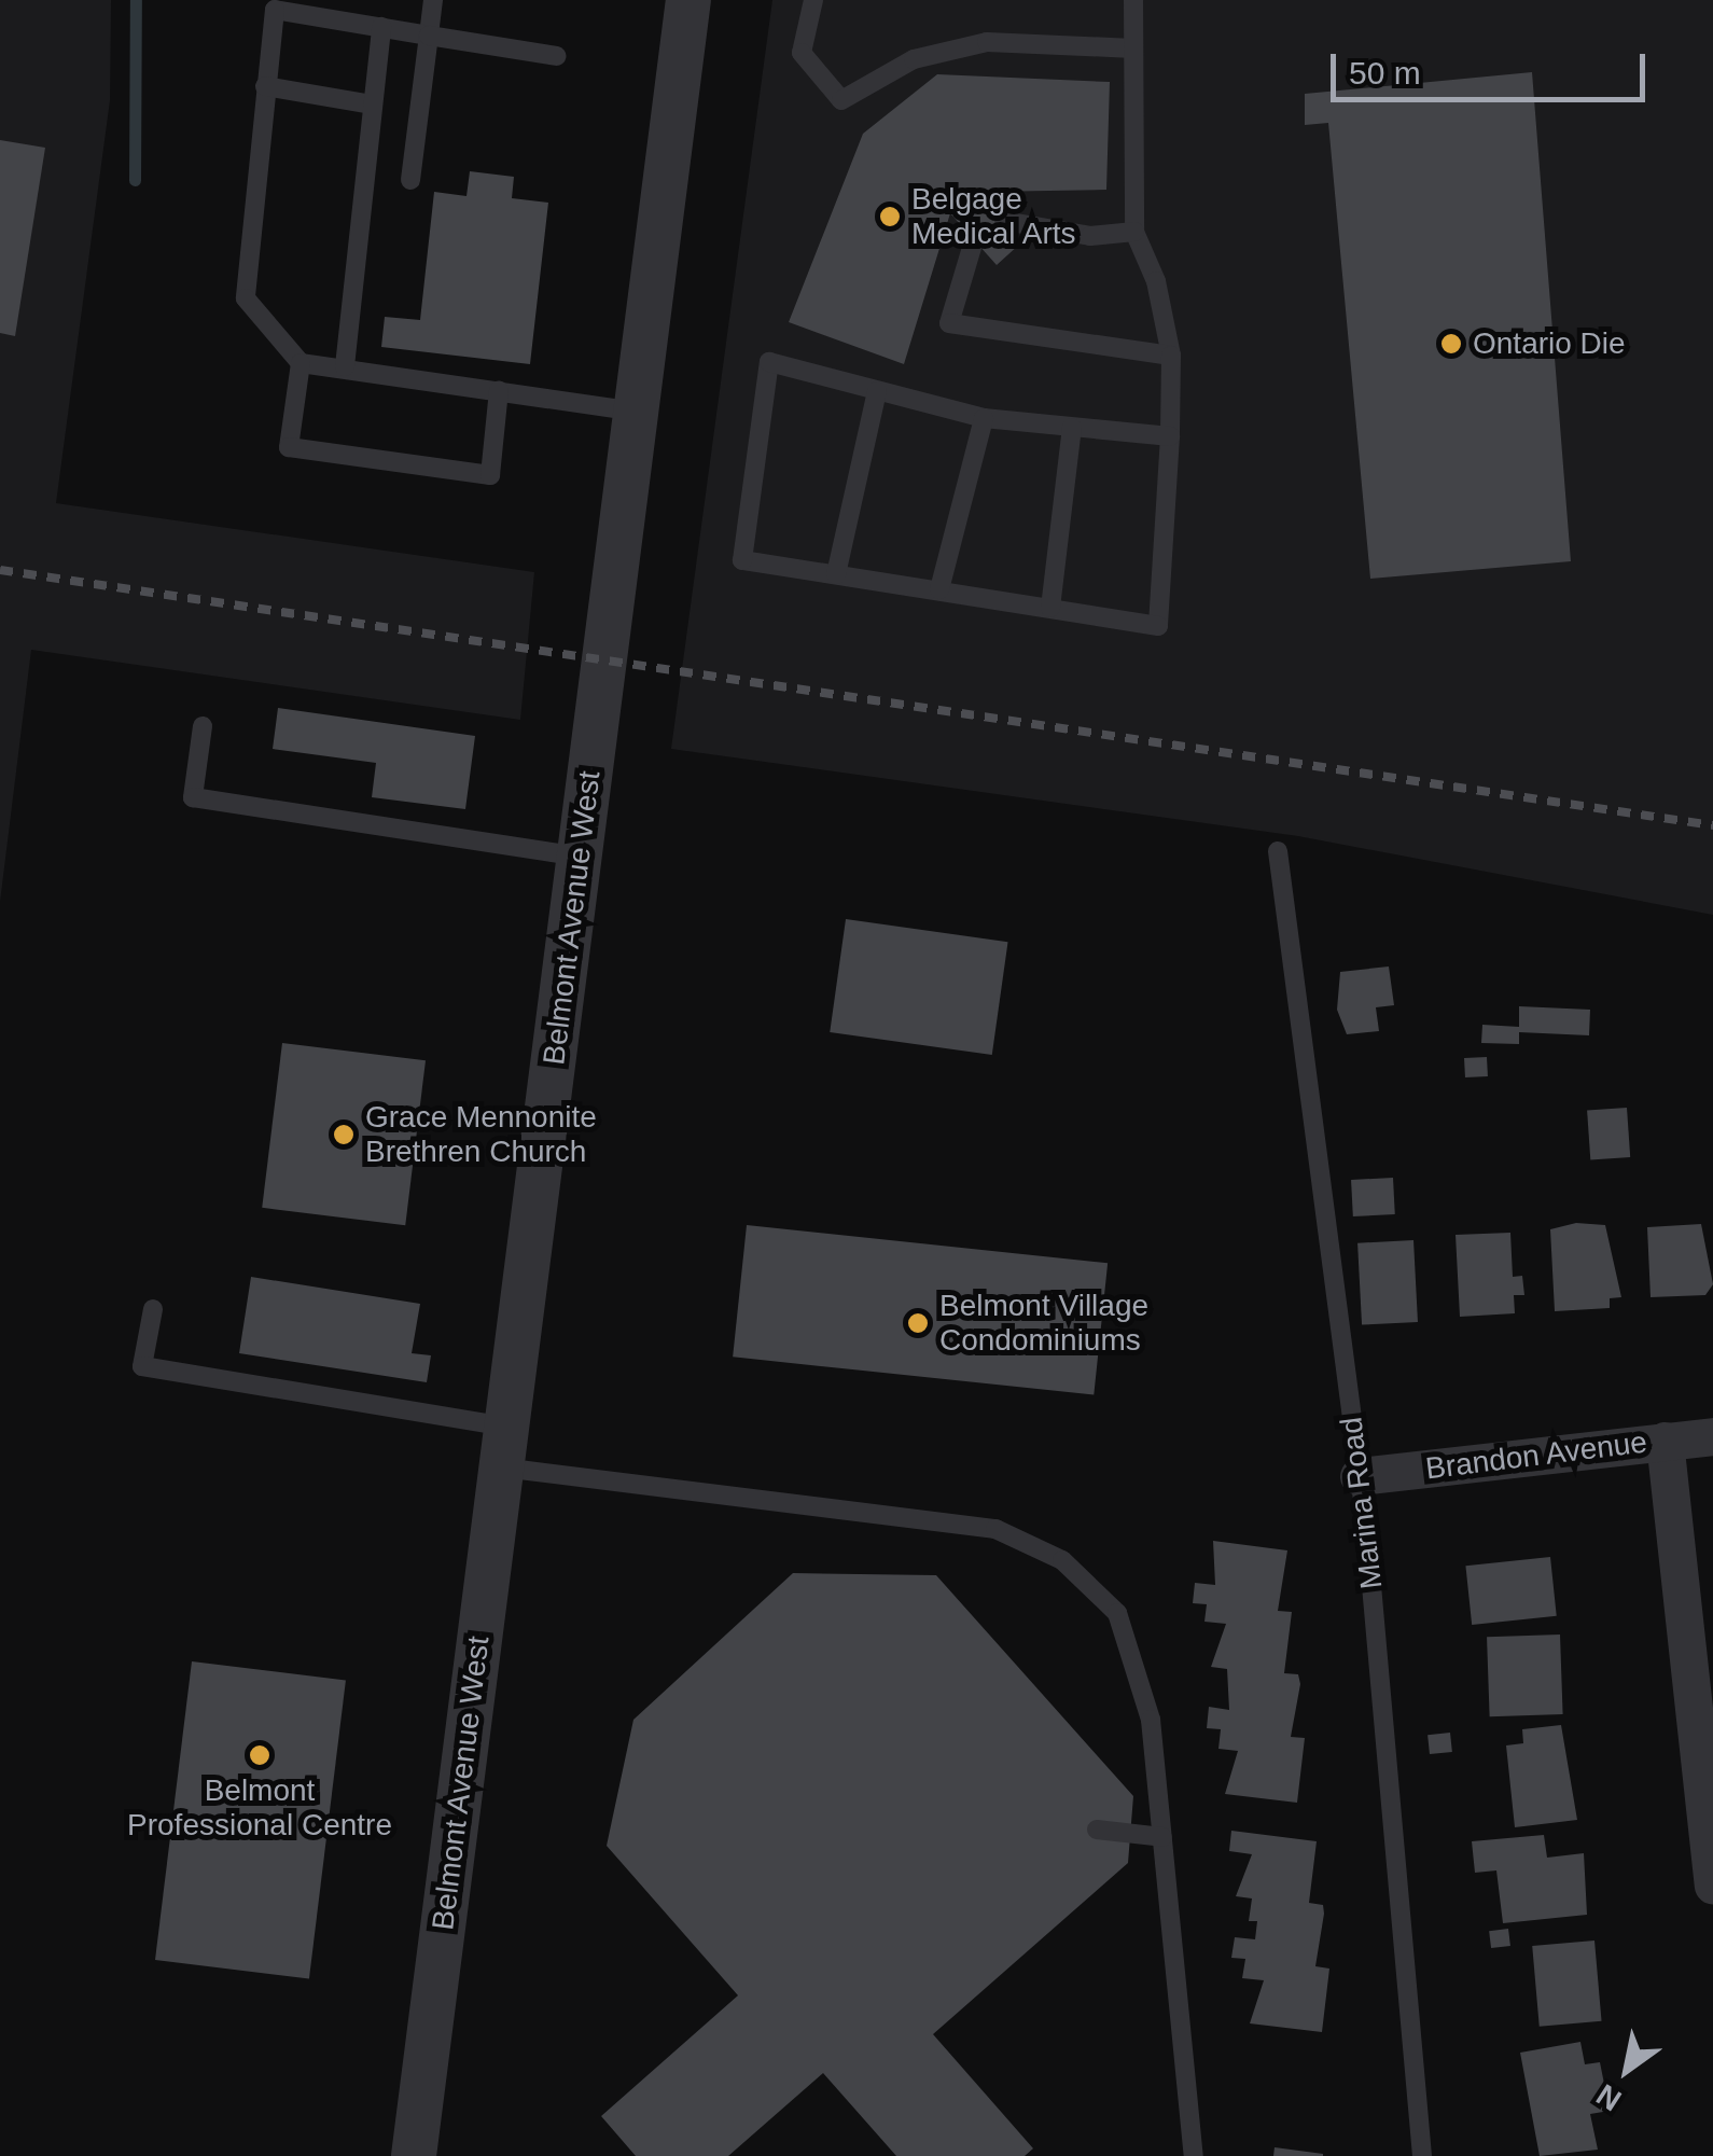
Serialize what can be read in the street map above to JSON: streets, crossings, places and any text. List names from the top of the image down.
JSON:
{
  "streets": {
    "street": ["Belmont Avenue West", "Brandon Avenue"],
    "lane": ["Marina Road"]
  },
  "crossings": [
    ["Brandon Avenue", "Marina Road"]
  ],
  "places": [
    "Belgage Medical Arts",
    "Ontario Die",
    "Grace Mennonite Brethren Church",
    "Belmont Village Condominiums",
    "Belmont Professional Centre"
  ],
  "scale_bar": "50 m",
  "north": "bottom left"
}
